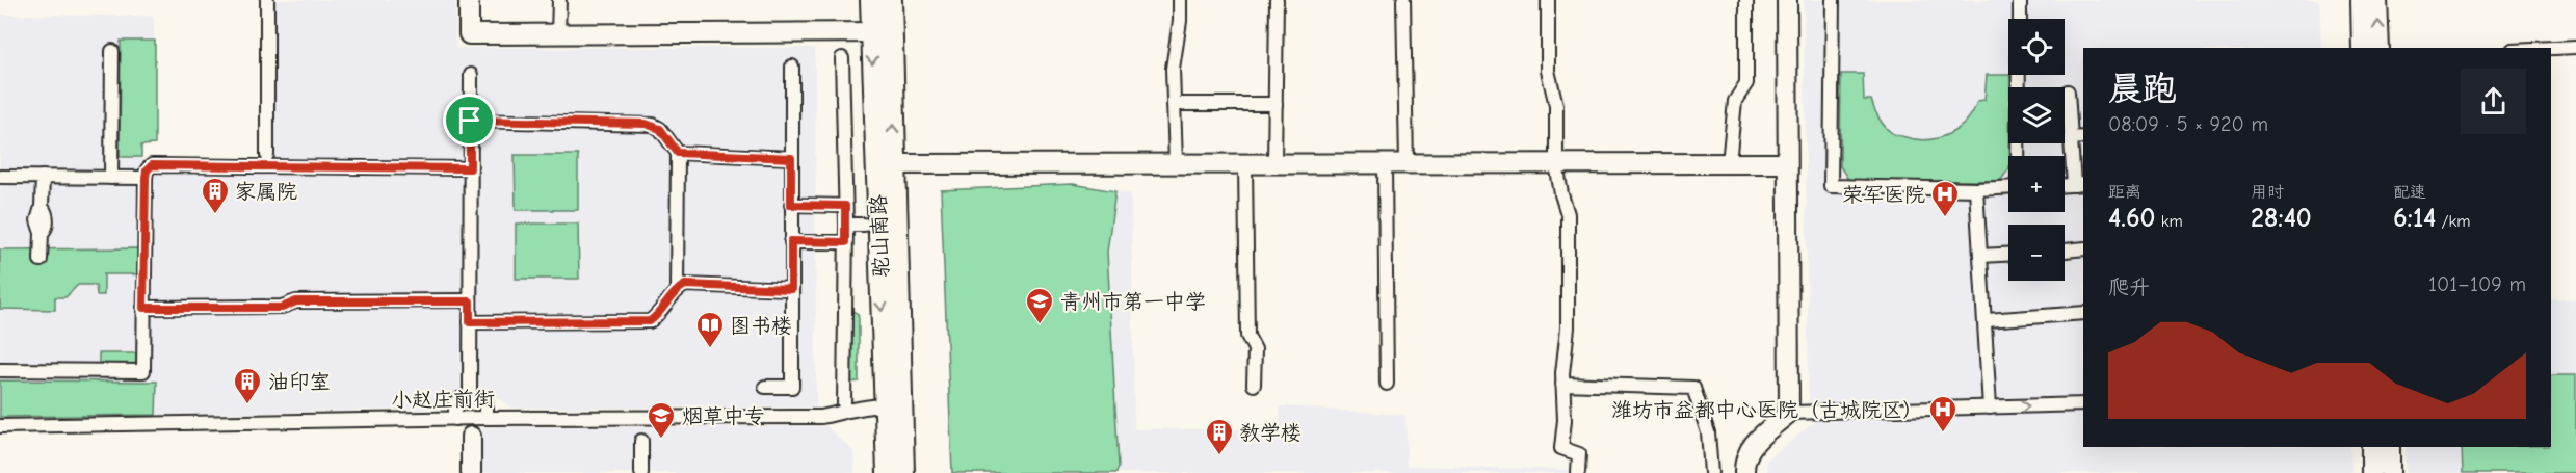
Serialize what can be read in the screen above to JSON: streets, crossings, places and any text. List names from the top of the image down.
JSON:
{
  "streets": {
    "main road": ["驼山南路"],
    "street": ["小赵庄前街"]
  },
  "crossings": [
    ["驼山南路", "小赵庄前街"]
  ],
  "places": {
    "building": ["家属院", "油印室", "教学楼"],
    "hospital": ["荣军医院", "潍坊市益都中心医院（古城院区）"],
    "school or university": ["青州市第一中学", "烟草中专"],
    "library": ["图书楼"]
  },
  "page": {
    "map_buttons": ["+", "−"],
    "heading": ["晨跑", "08:09 · 5 × 920 m"],
    "stats": [
      ["距离", "4.60 km"],
      ["用时", "28:40"],
      ["配速", "6:14 /km"]
    ],
    "chart": ["爬升", "101–109 m"]
  }
}
